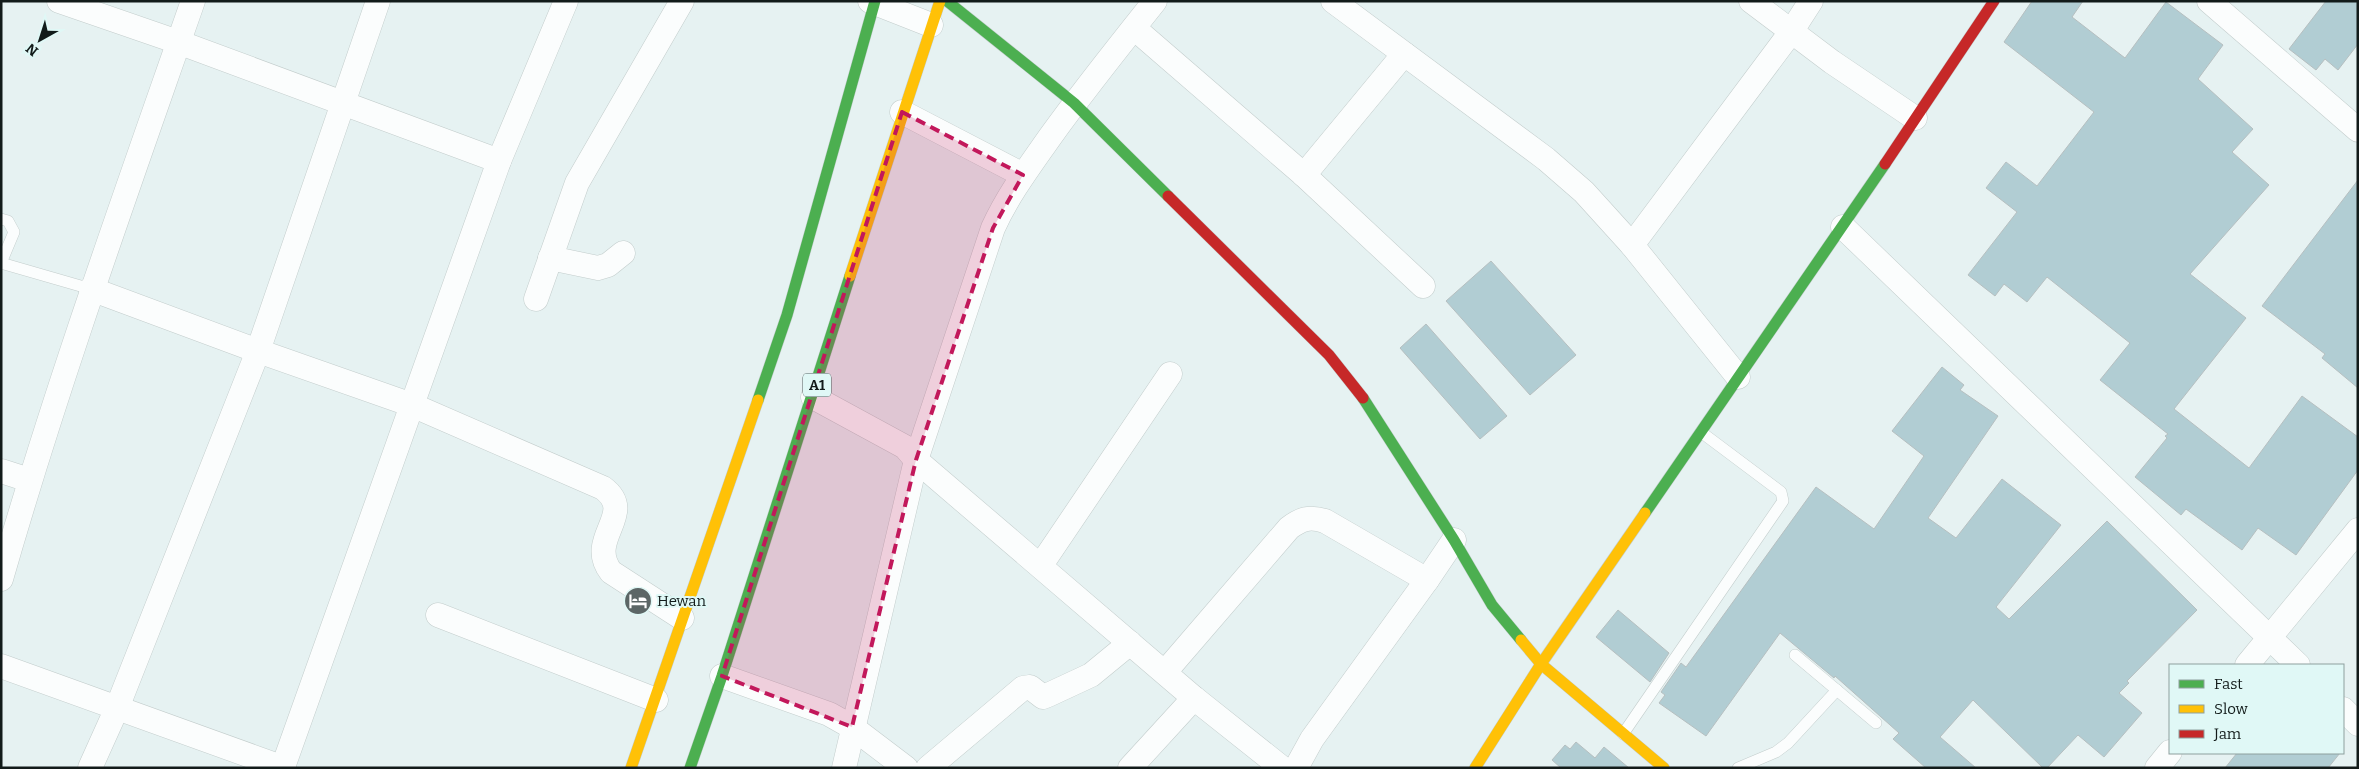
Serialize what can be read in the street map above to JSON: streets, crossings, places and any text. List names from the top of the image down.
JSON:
{
  "streets": {
    "street": ["A1"]
  },
  "places": {
    "hotel": ["Hewan"]
  },
  "legend": ["Fast", "Slow", "Jam"],
  "north": "bottom left"
}
